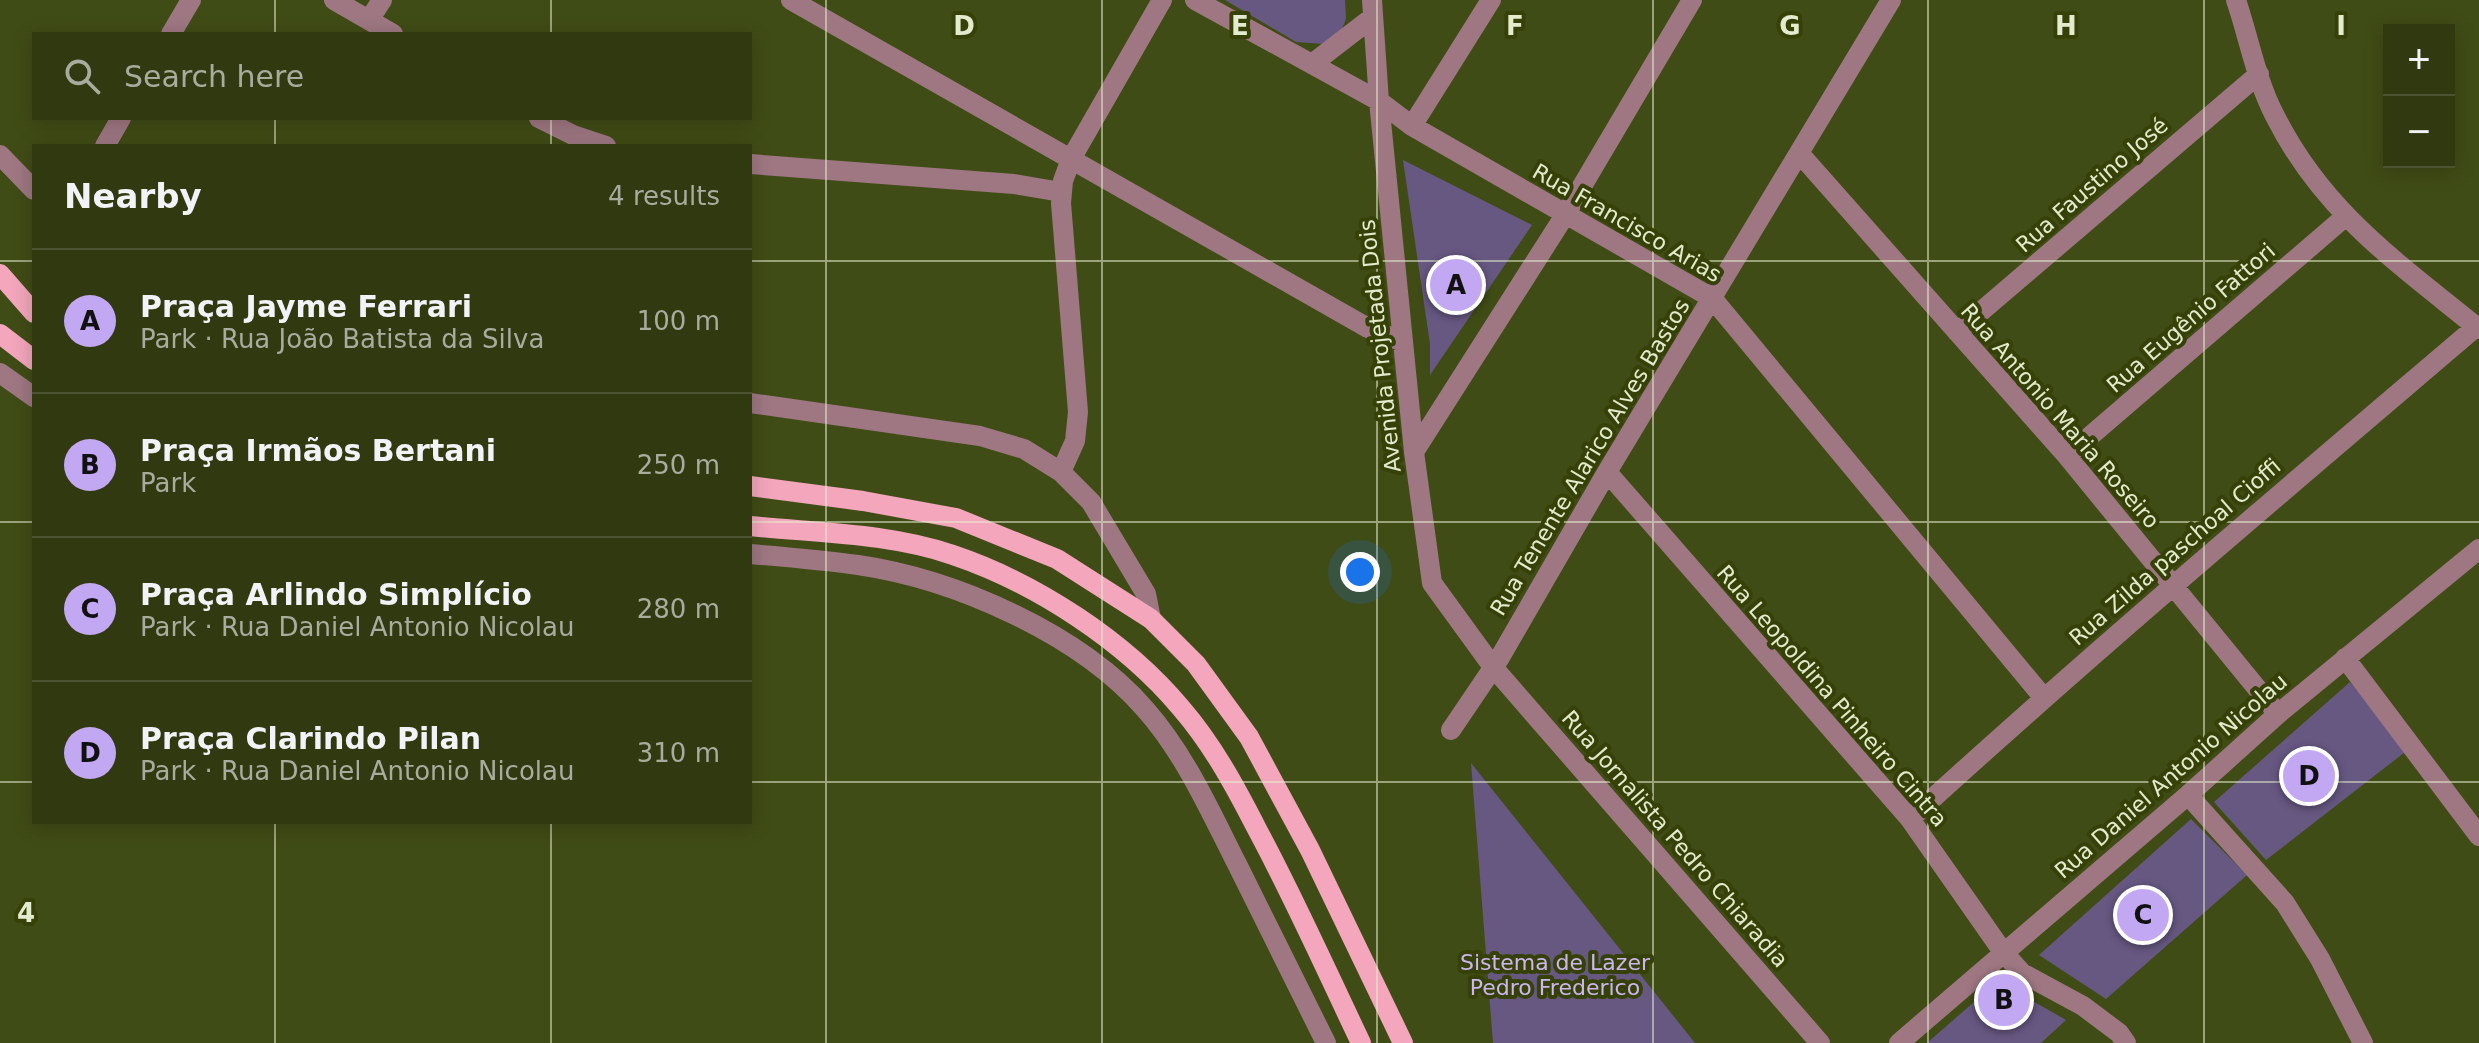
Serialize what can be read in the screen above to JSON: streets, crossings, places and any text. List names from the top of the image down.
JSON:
{
  "streets": {
    "street": [
      "Rua Faustino José",
      "Rua Francisco Arias",
      "Rua Eugênio Fattori",
      "Avenida Projetada Dois",
      "Rua Antonio Maria Roseiro",
      "Rua Tenente Alarico Alves Bastos",
      "Rua Zilda paschoal Cioffi",
      "Rua Leopoldina Pinheiro Cintra",
      "Rua Daniel Antonio Nicolau",
      "Rua Jornalista Pedro Chiaradia"
    ]
  },
  "crossings": [
    ["Rua Faustino José", "Rua Antonio Maria Roseiro"],
    ["Rua Francisco Arias", "Avenida Projetada Dois"],
    ["Rua Francisco Arias", "Rua Tenente Alarico Alves Bastos"],
    ["Rua Francisco Arias", "Rua Zilda paschoal Cioffi"],
    ["Rua Eugênio Fattori", "Rua Antonio Maria Roseiro"],
    ["Avenida Projetada Dois", "Rua Tenente Alarico Alves Bastos"],
    ["Avenida Projetada Dois", "Rua Jornalista Pedro Chiaradia"],
    ["Rua Antonio Maria Roseiro", "Rua Tenente Alarico Alves Bastos"],
    ["Rua Antonio Maria Roseiro", "Rua Zilda paschoal Cioffi"],
    ["Rua Antonio Maria Roseiro", "Rua Daniel Antonio Nicolau"],
    ["Rua Tenente Alarico Alves Bastos", "Rua Leopoldina Pinheiro Cintra"],
    ["Rua Tenente Alarico Alves Bastos", "Rua Jornalista Pedro Chiaradia"],
    ["Rua Zilda paschoal Cioffi", "Rua Leopoldina Pinheiro Cintra"],
    ["Rua Leopoldina Pinheiro Cintra", "Rua Daniel Antonio Nicolau"]
  ],
  "parks": ["Sistema de Lazer Pedro Frederico"],
  "page": {
    "map_buttons": ["+", "−"],
    "search": "Search here",
    "heading": ["Nearby", "4 results"],
    "list": [
      {
        "mark": "A",
        "name": "Praça Jayme Ferrari",
        "note": "Park · Rua João Batista da Silva",
        "value": "100 m"
      },
      {
        "mark": "B",
        "name": "Praça Irmãos Bertani",
        "note": "Park",
        "value": "250 m"
      },
      {
        "mark": "C",
        "name": "Praça Arlindo Simplício",
        "note": "Park · Rua Daniel Antonio Nicolau",
        "value": "280 m"
      },
      {
        "mark": "D",
        "name": "Praça Clarindo Pilan",
        "note": "Park · Rua Daniel Antonio Nicolau",
        "value": "310 m"
      }
    ],
    "pins": [
      "A",
      "D",
      "C",
      "B"
    ]
  },
  "grid": {
    "columns": [
      "D",
      "E",
      "F",
      "G",
      "H",
      "I"
    ],
    "rows": ["4"]
  }
}
